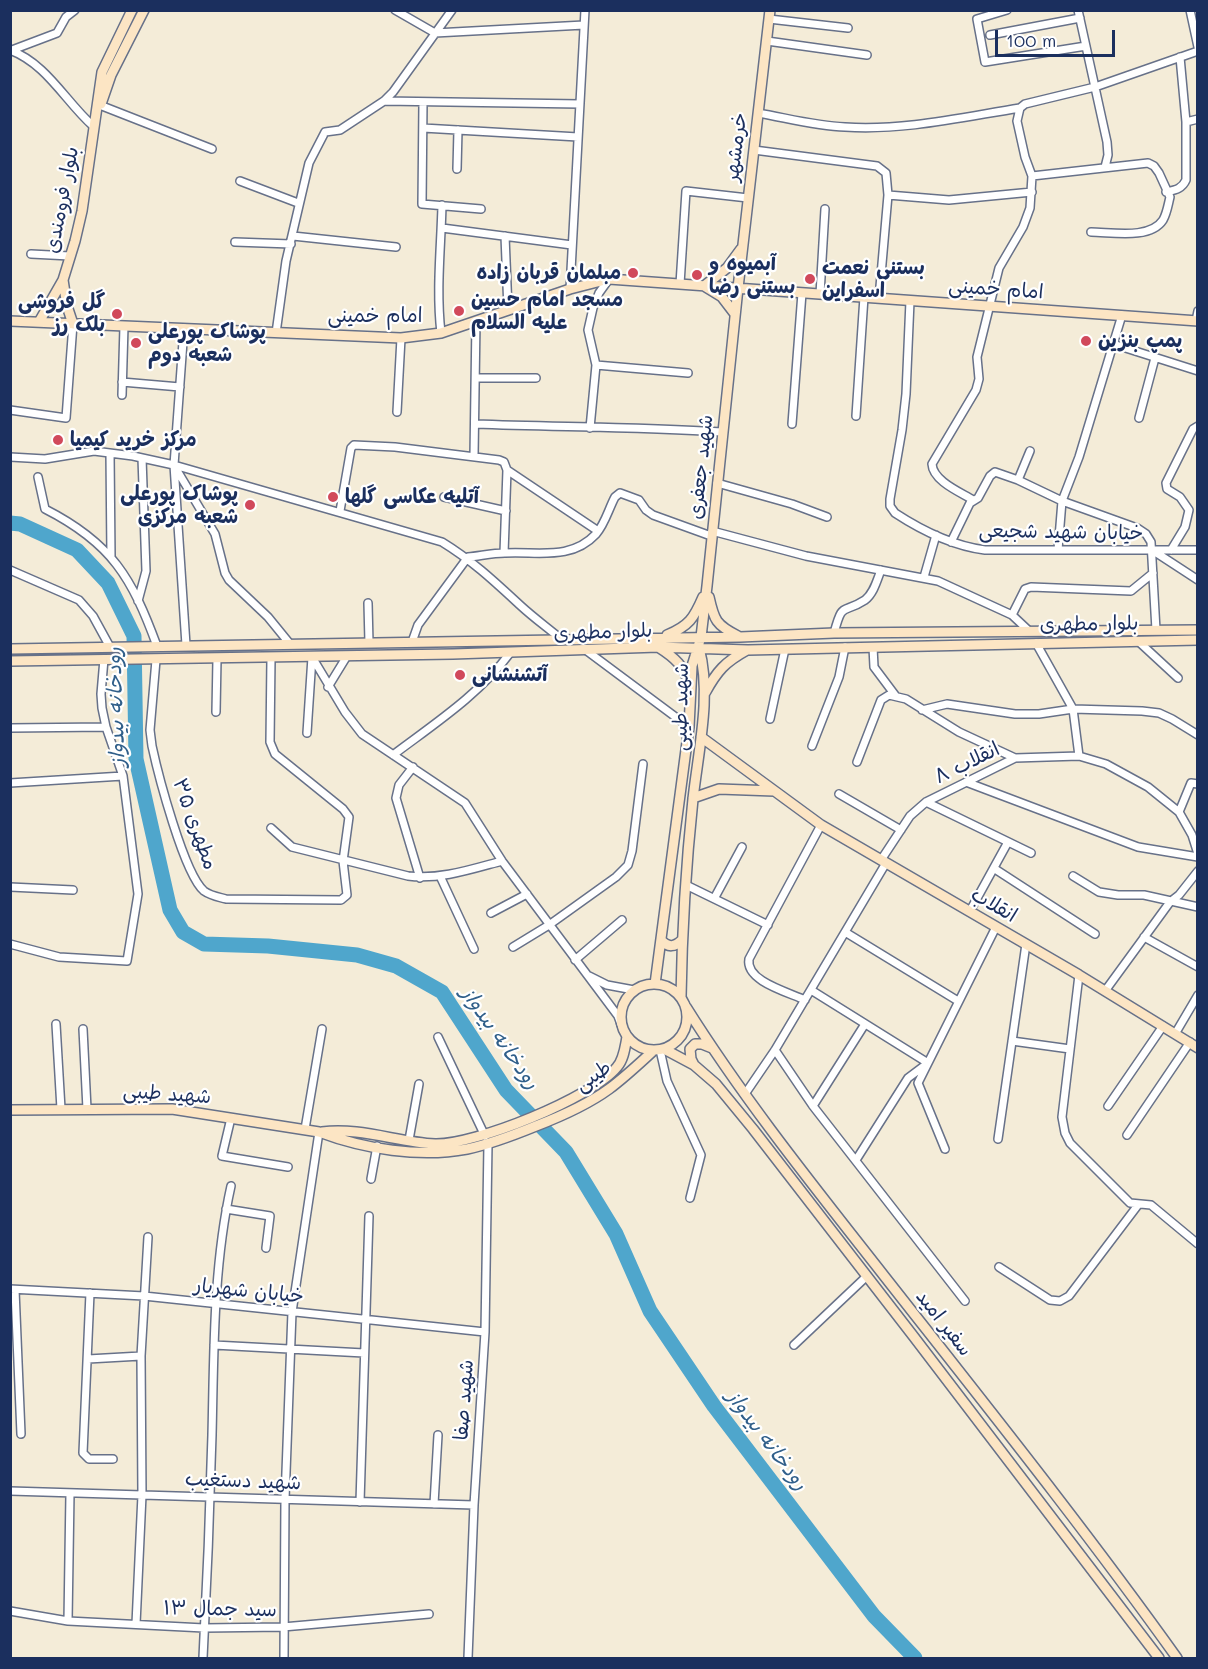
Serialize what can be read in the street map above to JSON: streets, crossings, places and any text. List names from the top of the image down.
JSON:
{
  "streets": {
    "street": [
      "خرمشهر",
      "بلوار فرومندی",
      "امام خمینی",
      "شهید جعفری",
      "خیابان شهید شجیعی",
      "بلوار مطهری",
      "شهید طیبی",
      "انقلاب ۸",
      "مطهری ۳۵",
      "انقلاب",
      "طیبی",
      "خیابان شهریار",
      "سفیر امید",
      "شهید صفا",
      "شهید دستغیب",
      "سید جمال ۱۳"
    ]
  },
  "crossings": [
    ["خرمشهر", "امام خمینی"],
    ["خرمشهر", "شهید جعفری"],
    ["امام خمینی", "شهید جعفری"],
    ["امام خمینی", "خیابان شهید شجیعی"],
    ["شهید جعفری", "بلوار مطهری"],
    ["شهید جعفری", "شهید طیبی"],
    ["بلوار مطهری", "شهید طیبی"],
    ["بلوار مطهری", "مطهری ۳۵"],
    ["شهید طیبی", "انقلاب"],
    ["شهید طیبی", "طیبی"],
    ["شهید طیبی", "سفیر امید"],
    ["شهید طیبی", "شهید صفا"],
    ["انقلاب ۸", "انقلاب"],
    ["انقلاب ۸", "سفیر امید"],
    ["طیبی", "سفیر امید"],
    ["خیابان شهریار", "شهید صفا"],
    ["شهید صفا", "شهید دستغیب"]
  ],
  "water": ["رودخانه بیدواز"],
  "places": [
    "مبلمان قربان زاده",
    "آبمیوه و بستنی رضا",
    "بستنی نعمت اسفراین",
    "مسجد امام حسین علیه السلام",
    "گل فروشی بلک رز",
    "پمپ بنزین",
    "پوشاک پورعلی شعبه دوم",
    "مرکز خرید کیمیا",
    "آتلیه عکاسی گلها",
    "پوشاک پورعلی شعبه مرکزی",
    "آتشنشانی"
  ],
  "scale_bar": "100 m"
}
